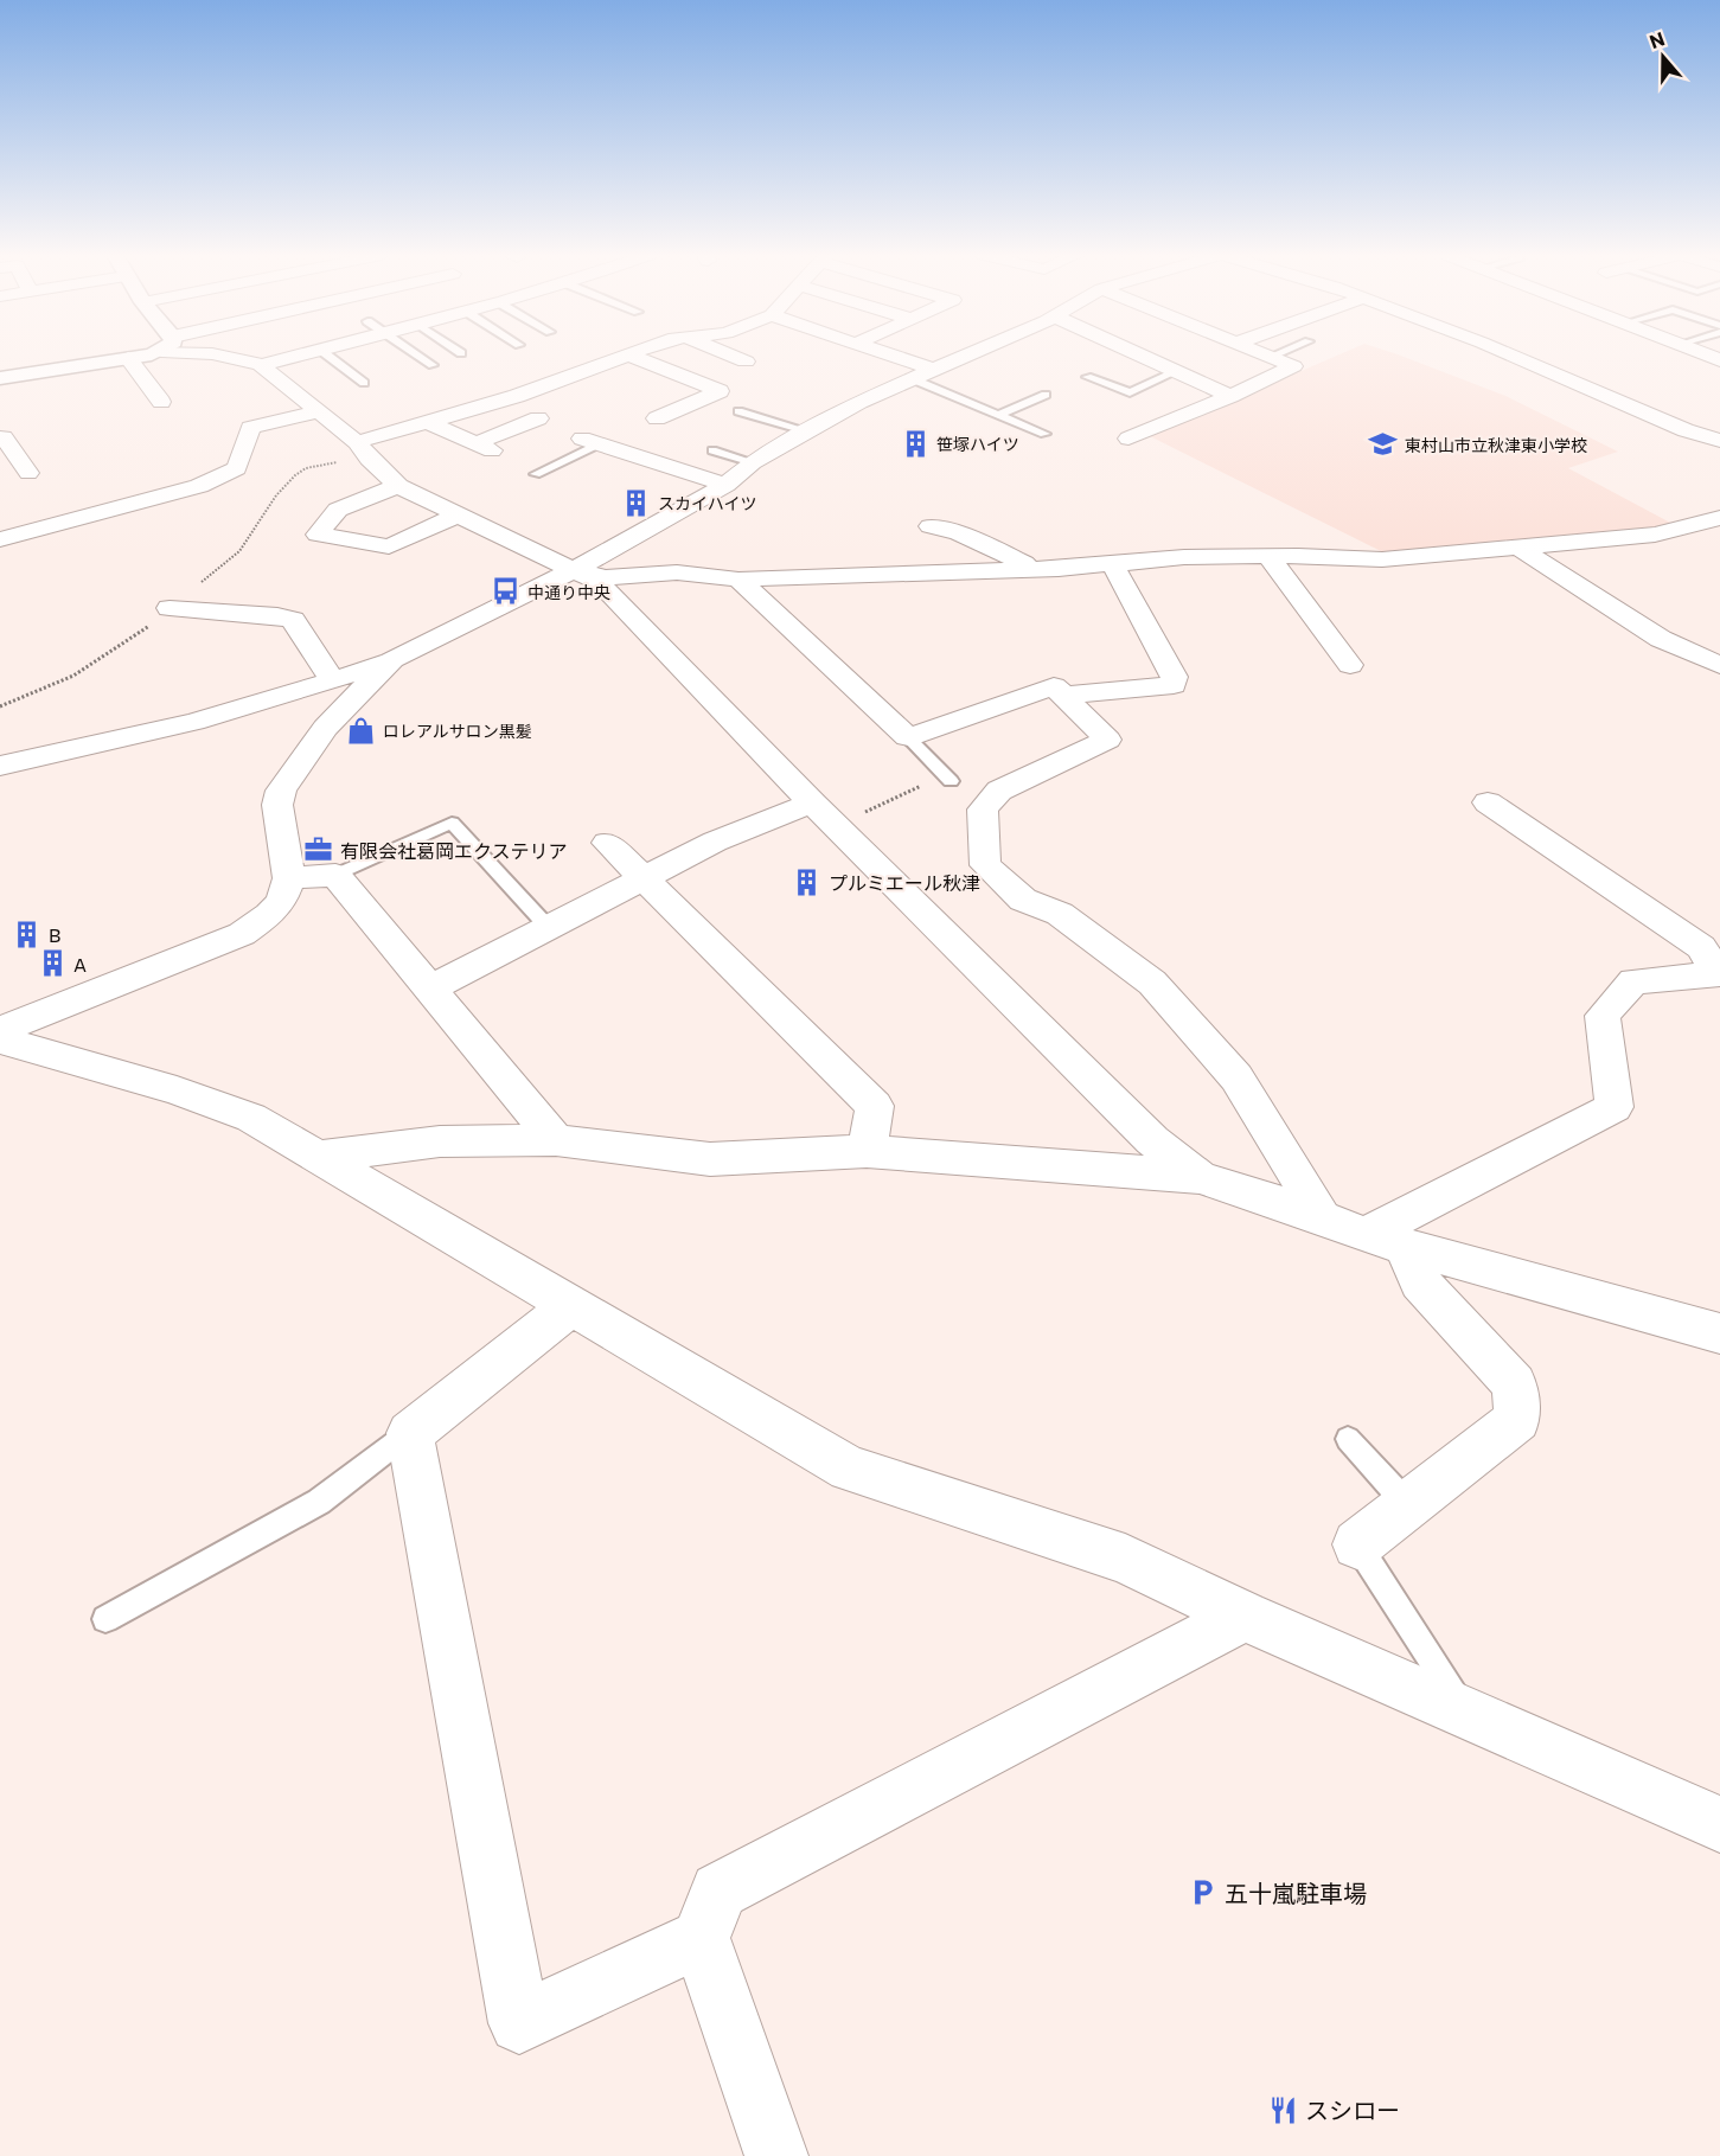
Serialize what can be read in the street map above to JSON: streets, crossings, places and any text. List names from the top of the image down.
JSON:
{
  "places": {
    "building": [
      "笹塚ハイツ",
      "スカイハイツ",
      "プルミエール秋津",
      "B",
      "A"
    ],
    "school or university": ["東村山市立秋津東小学校"],
    "bus stop": ["中通り中央"],
    "shop": ["ロレアルサロン黒髪"],
    "office": ["有限会社葛岡エクステリア"],
    "parking": ["五十嵐駐車場"],
    "restaurant": ["スシロー"]
  },
  "north": "top"
}
